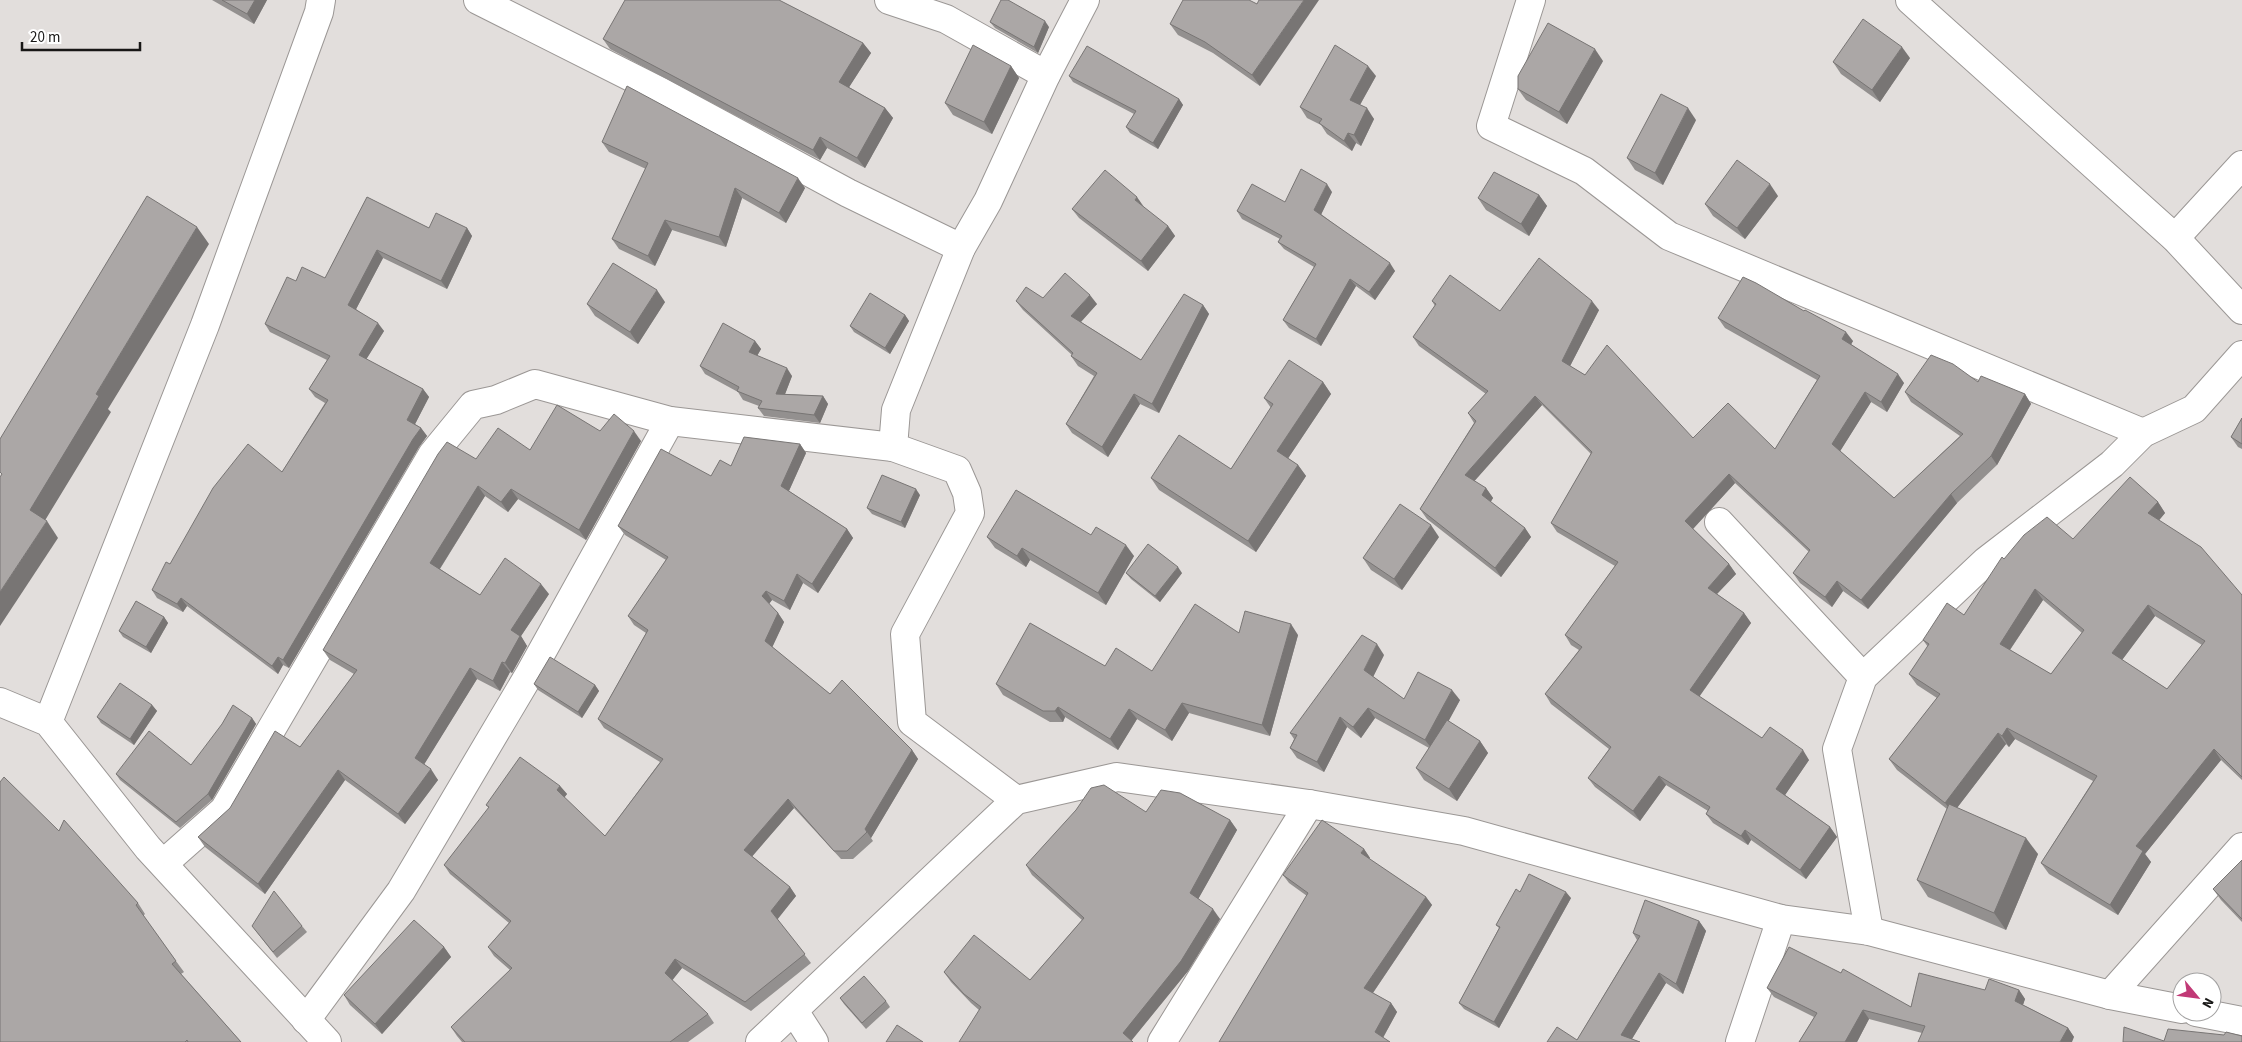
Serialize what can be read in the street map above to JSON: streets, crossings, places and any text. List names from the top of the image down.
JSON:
{
  "scale_bar": "20 m",
  "north": "bottom right"
}
